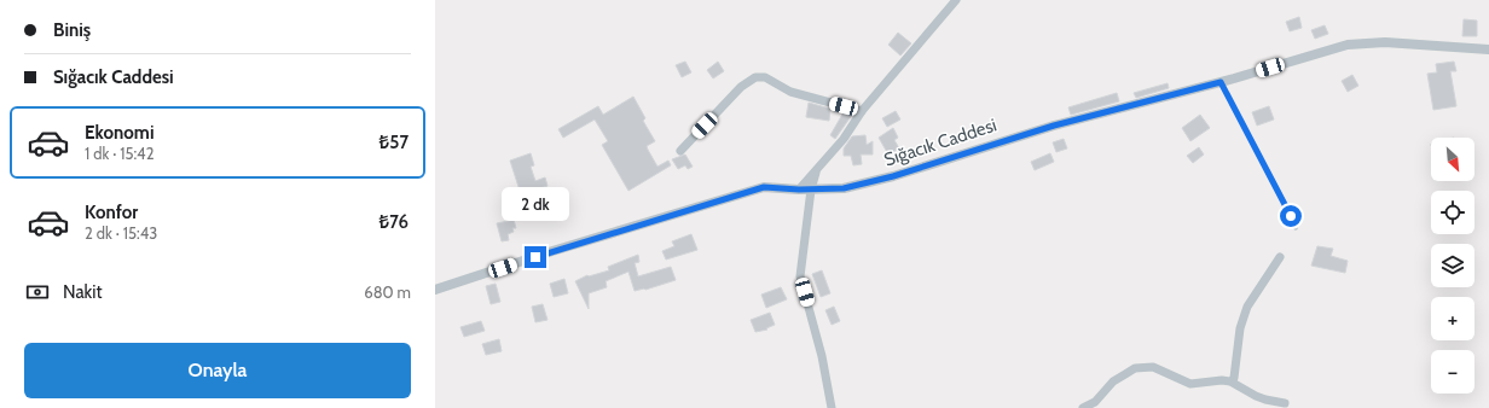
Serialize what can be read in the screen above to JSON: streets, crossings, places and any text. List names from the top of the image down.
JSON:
{
  "streets": {
    "street": ["Sığacık Caddesi"]
  },
  "north": "bottom right",
  "page": {
    "banner": ["Biniş", "Sığacık Caddesi"],
    "list": [
      {
        "name": "Ekonomi",
        "note": "1 dk · 15:42",
        "value": "₺57"
      },
      {
        "name": "Konfor",
        "note": "2 dk · 15:43",
        "value": "₺76"
      }
    ],
    "map_buttons": ["+", "−"],
    "bubble": "2 dk",
    "pay": ["Nakit", "680 m"],
    "buttons": "Onayla"
  }
}
